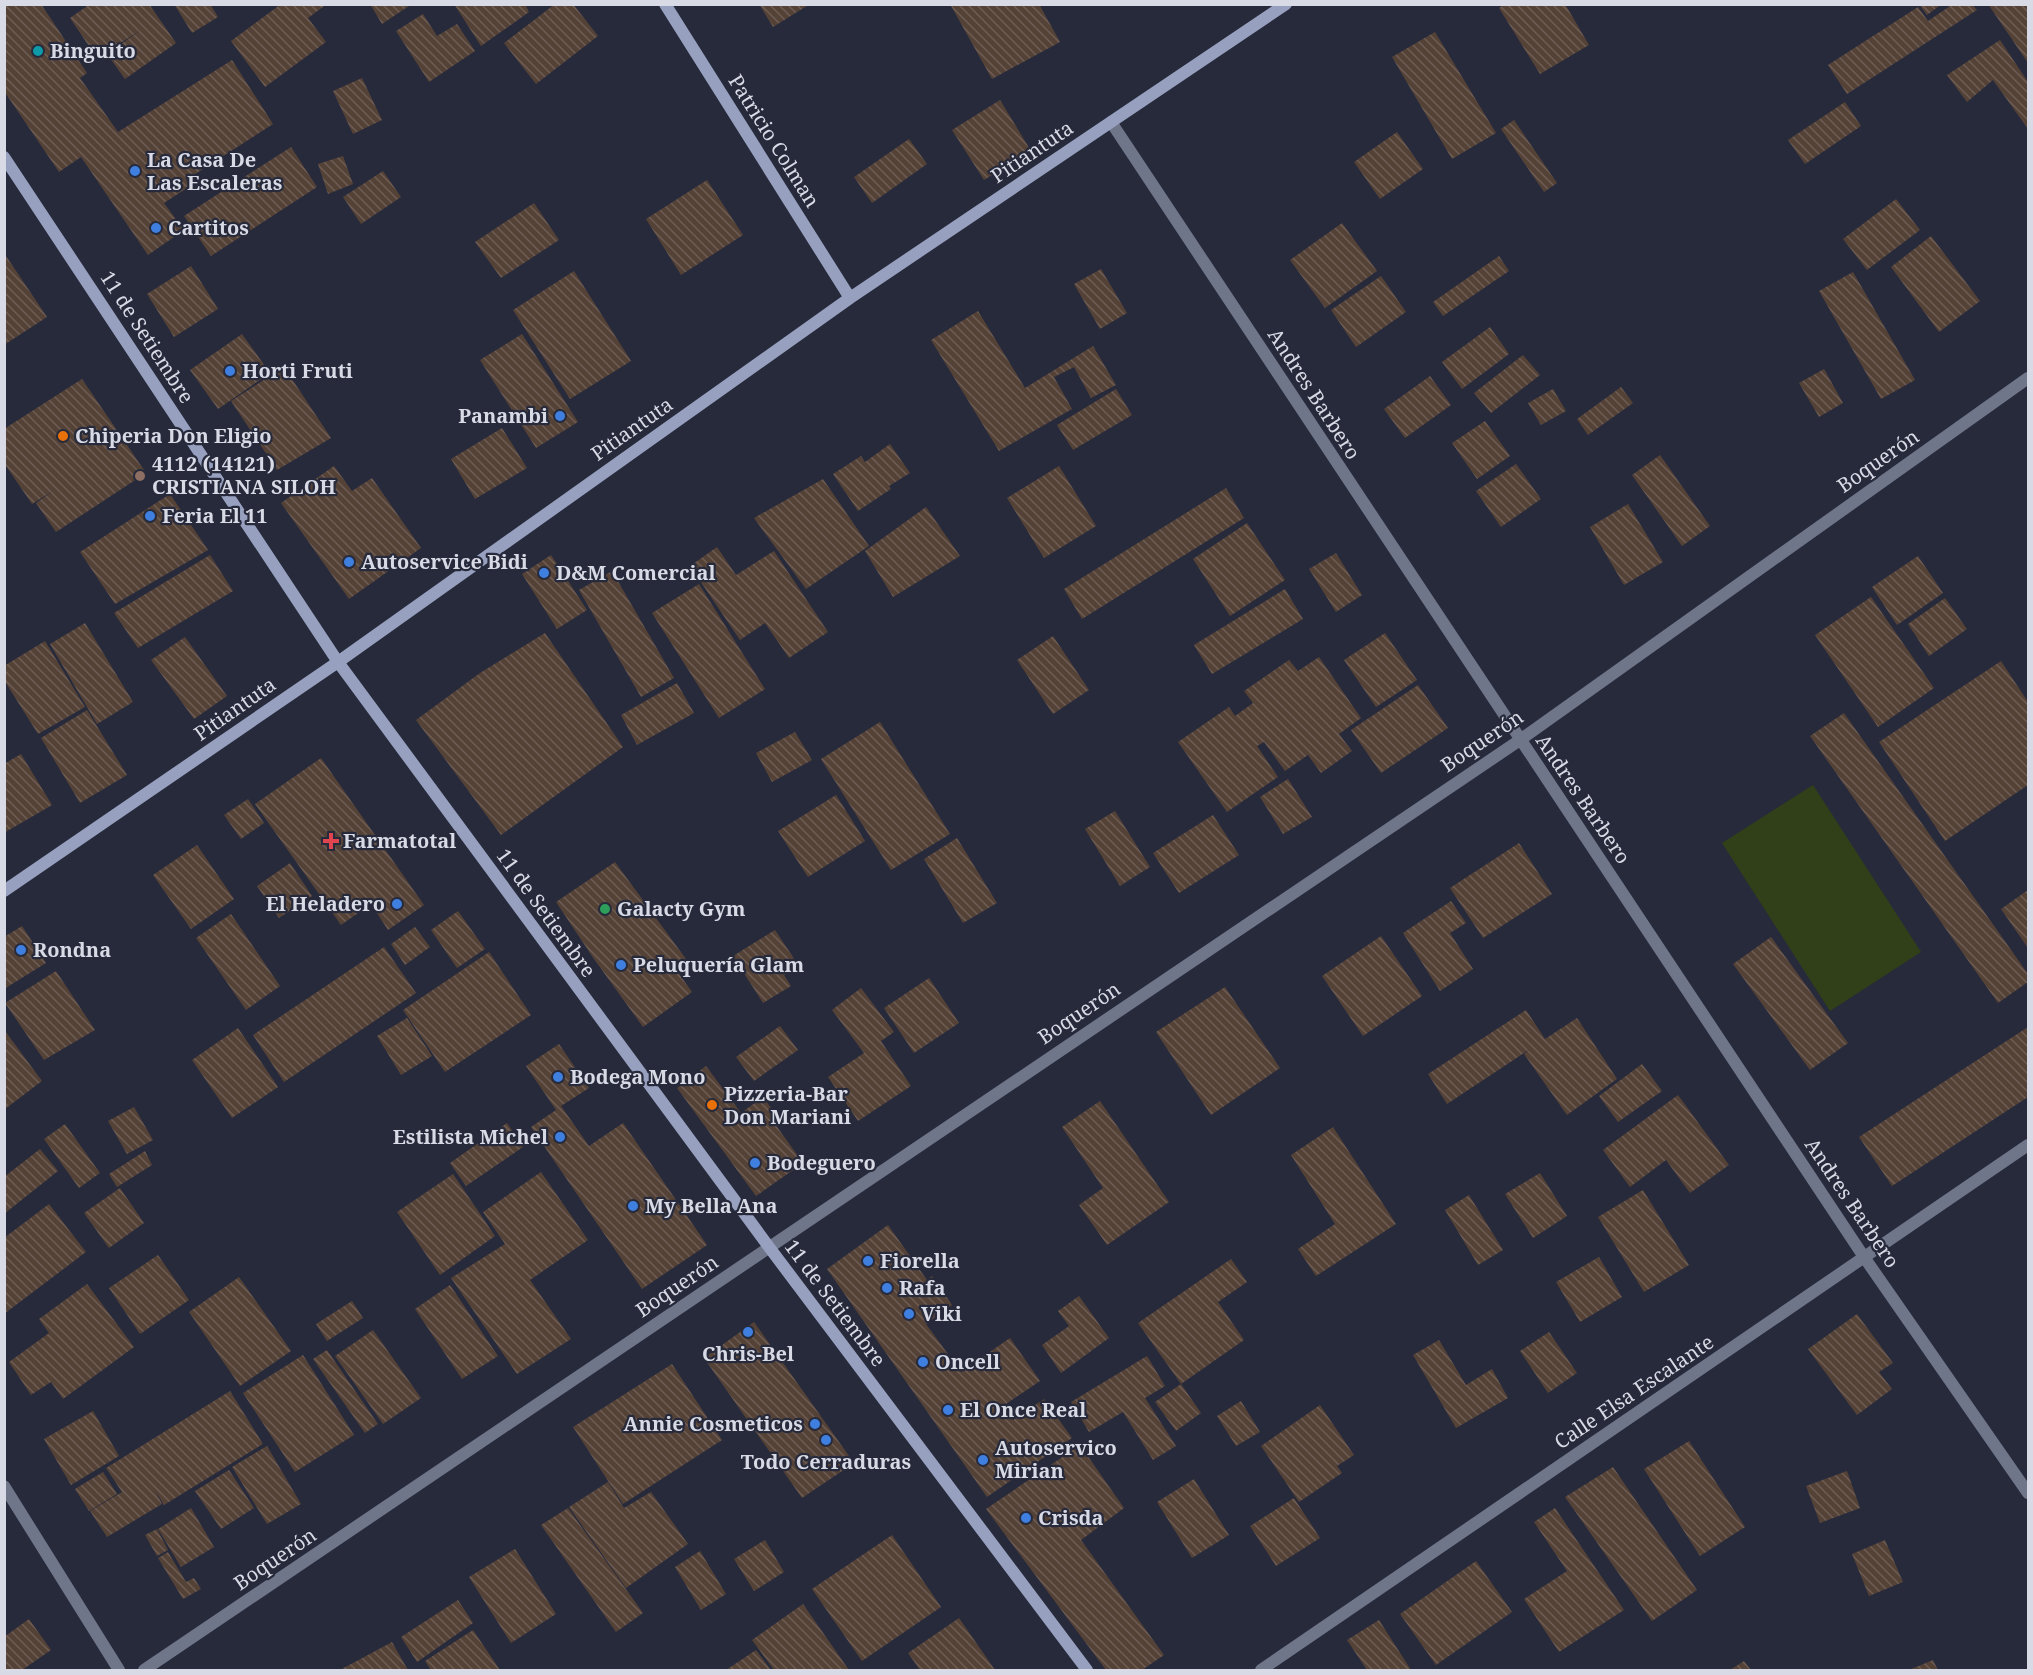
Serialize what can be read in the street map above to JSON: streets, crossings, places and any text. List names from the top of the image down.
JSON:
{
  "streets": {
    "street": [
      "Patricio Colman",
      "Pitiantuta",
      "11 de Setiembre",
      "Andres Barbero",
      "Boquerón",
      "Calle Elsa Escalante"
    ]
  },
  "crossings": [
    ["Patricio Colman", "Pitiantuta"],
    ["Pitiantuta", "11 de Setiembre"],
    ["Pitiantuta", "Andres Barbero"],
    ["11 de Setiembre", "Boquerón"],
    ["Andres Barbero", "Boquerón"],
    ["Andres Barbero", "Calle Elsa Escalante"]
  ],
  "places": {
    "other": [
      "Binguito",
      "La Casa De Las Escaleras",
      "Cartitos",
      "Horti Fruti",
      "Panambi",
      "Chiperia Don Eligio",
      "4112 (14121) CRISTIANA SILOH",
      "Feria El 11",
      "Autoservice Bidi",
      "D&M Comercial",
      "El Heladero",
      "Galacty Gym",
      "Rondna",
      "Peluquería Glam",
      "Bodega Mono",
      "Pizzeria-Bar Don Mariani",
      "Estilista Michel",
      "Bodeguero",
      "My Bella Ana",
      "Fiorella",
      "Rafa",
      "Viki",
      "Chris-Bel",
      "Oncell",
      "El Once Real",
      "Annie Cosmeticos",
      "Todo Cerraduras",
      "Autoservico Mirian",
      "Crisda"
    ],
    "health": ["Farmatotal"]
  }
}
